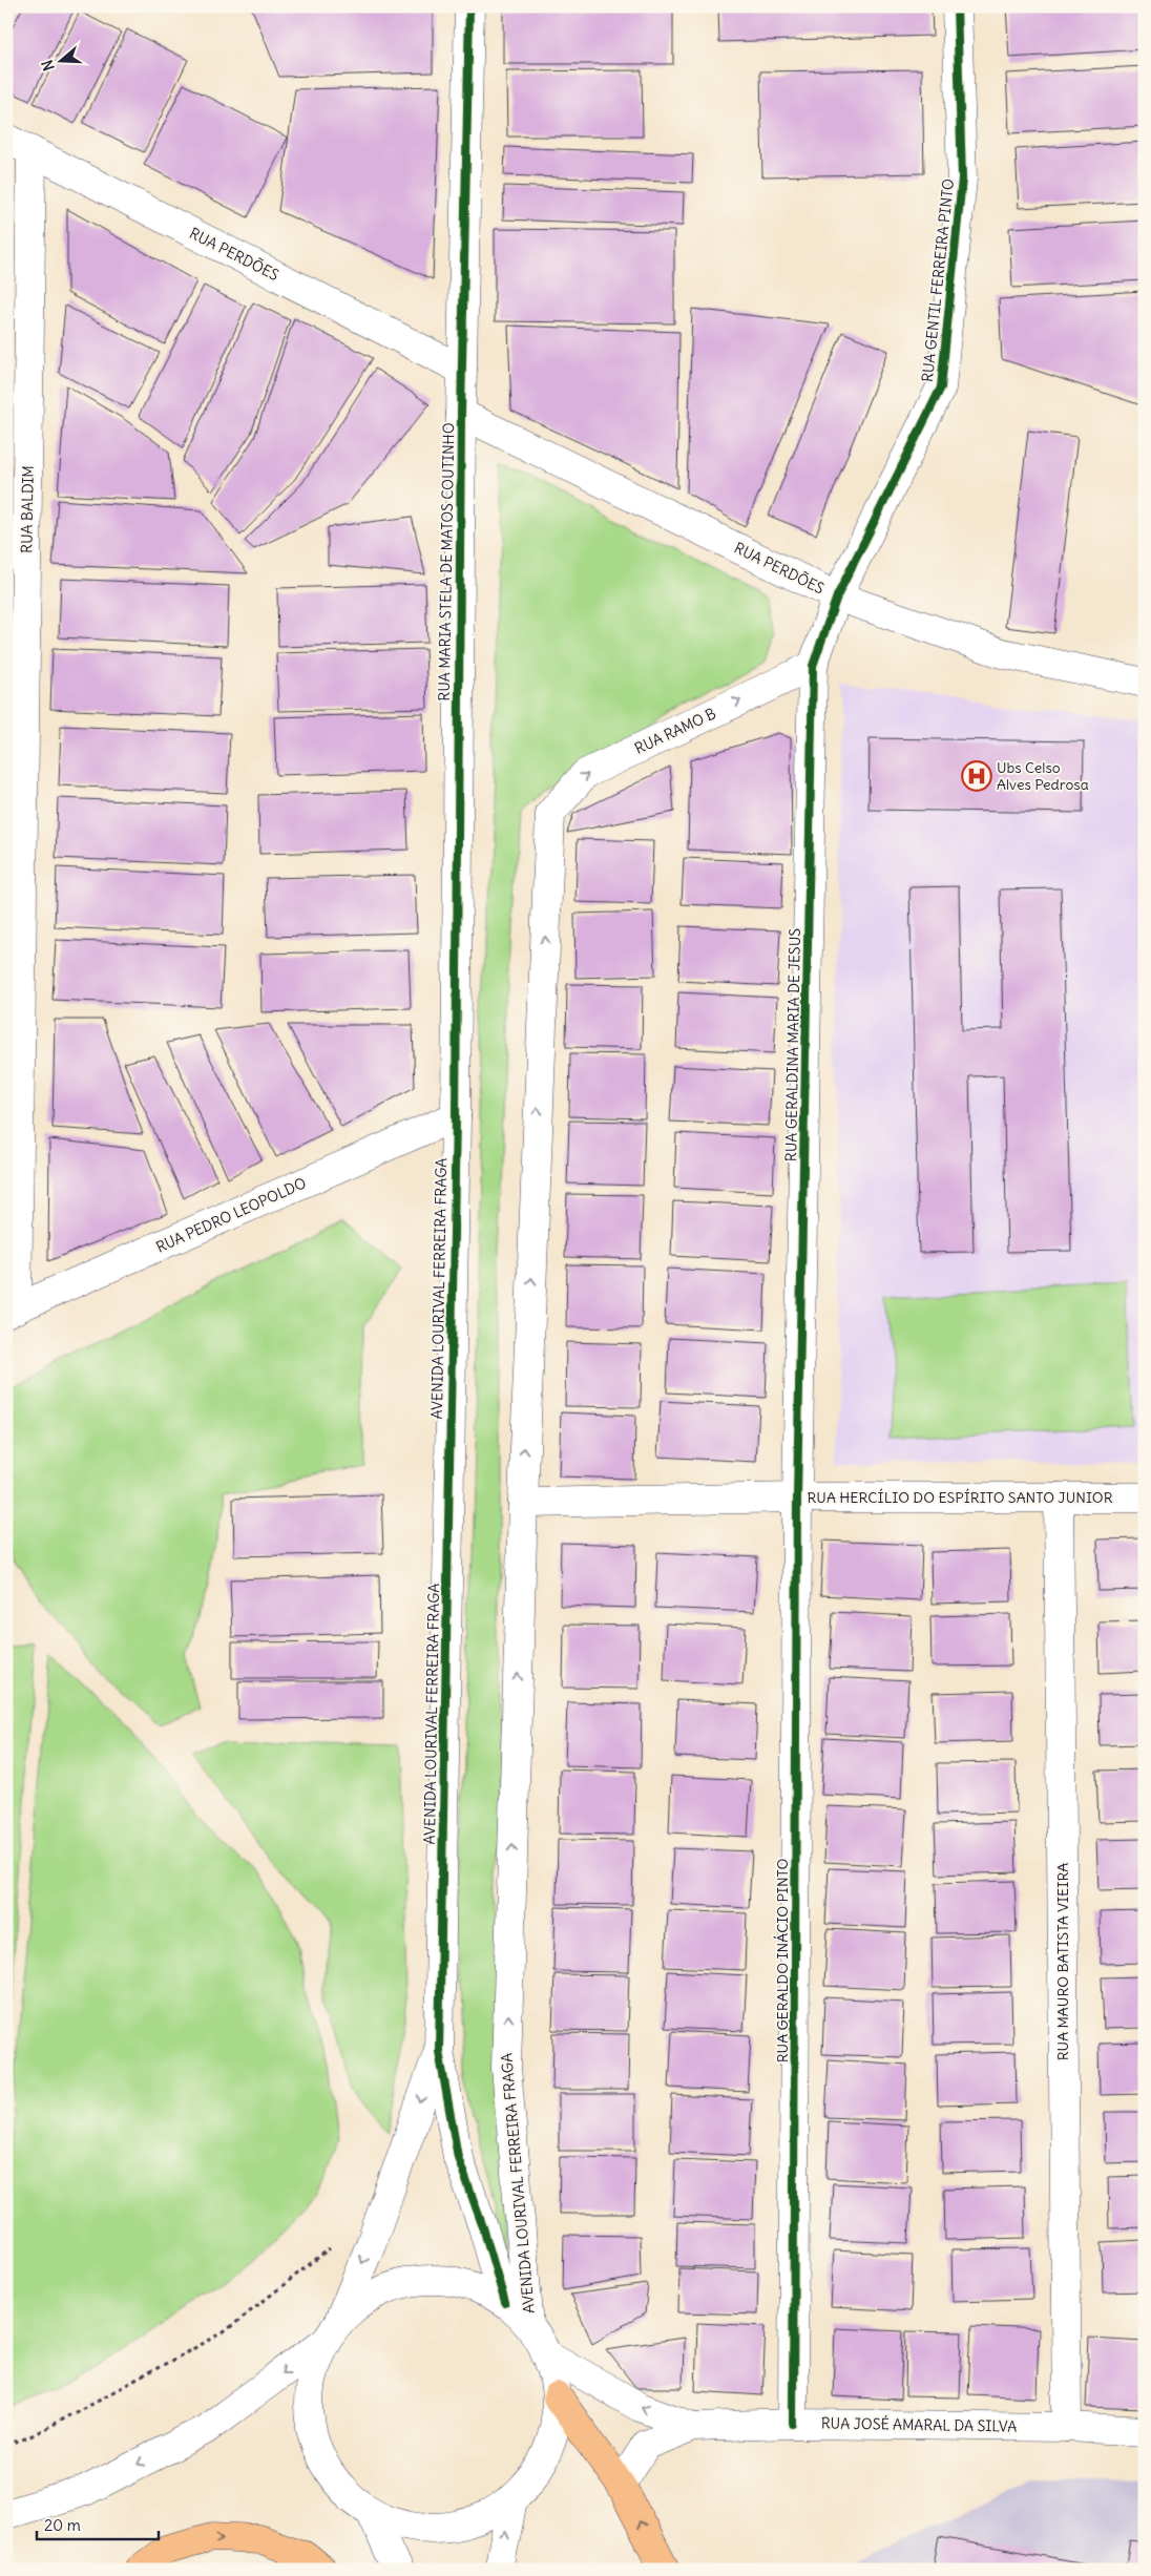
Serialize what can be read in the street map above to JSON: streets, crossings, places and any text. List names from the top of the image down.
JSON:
{
  "streets": {
    "street": [
      "RUA PERDÕES",
      "RUA GENTIL FERREIRA PINTO",
      "RUA BALDIM",
      "RUA MARIA STELA DE MATOS COUTINHO",
      "RUA RAMO B",
      "RUA GERALDINA MARIA DE JESUS",
      "RUA PEDRO LEOPOLDO",
      "AVENIDA LOURIVAL FERREIRA FRAGA",
      "RUA HERCÍLIO DO ESPÍRITO SANTO JUNIOR",
      "RUA GERALDO INÁCIO PINTO",
      "RUA MAURO BATISTA VIEIRA",
      "RUA JOSÉ AMARAL DA SILVA"
    ]
  },
  "crossings": [
    ["RUA PERDÕES", "RUA GENTIL FERREIRA PINTO"],
    ["RUA PERDÕES", "RUA BALDIM"],
    ["RUA PERDÕES", "RUA MARIA STELA DE MATOS COUTINHO"],
    ["RUA PERDÕES", "RUA GERALDINA MARIA DE JESUS"],
    ["RUA GENTIL FERREIRA PINTO", "RUA GERALDINA MARIA DE JESUS"],
    ["RUA BALDIM", "RUA PEDRO LEOPOLDO"],
    ["RUA MARIA STELA DE MATOS COUTINHO", "RUA PEDRO LEOPOLDO"],
    ["RUA MARIA STELA DE MATOS COUTINHO", "AVENIDA LOURIVAL FERREIRA FRAGA"],
    ["RUA RAMO B", "RUA GERALDINA MARIA DE JESUS"],
    ["RUA RAMO B", "AVENIDA LOURIVAL FERREIRA FRAGA"],
    ["RUA GERALDINA MARIA DE JESUS", "RUA HERCÍLIO DO ESPÍRITO SANTO JUNIOR"],
    ["RUA GERALDINA MARIA DE JESUS", "RUA GERALDO INÁCIO PINTO"],
    ["RUA PEDRO LEOPOLDO", "AVENIDA LOURIVAL FERREIRA FRAGA"],
    ["AVENIDA LOURIVAL FERREIRA FRAGA", "RUA HERCÍLIO DO ESPÍRITO SANTO JUNIOR"],
    ["RUA HERCÍLIO DO ESPÍRITO SANTO JUNIOR", "RUA GERALDO INÁCIO PINTO"],
    ["RUA HERCÍLIO DO ESPÍRITO SANTO JUNIOR", "RUA MAURO BATISTA VIEIRA"],
    ["RUA GERALDO INÁCIO PINTO", "RUA JOSÉ AMARAL DA SILVA"],
    ["RUA MAURO BATISTA VIEIRA", "RUA JOSÉ AMARAL DA SILVA"]
  ],
  "one_way": ["RUA RAMO B"],
  "places": {
    "hospital": ["Ubs Celso Alves Pedrosa"]
  },
  "scale_bar": "20 m",
  "north": "left"
}
